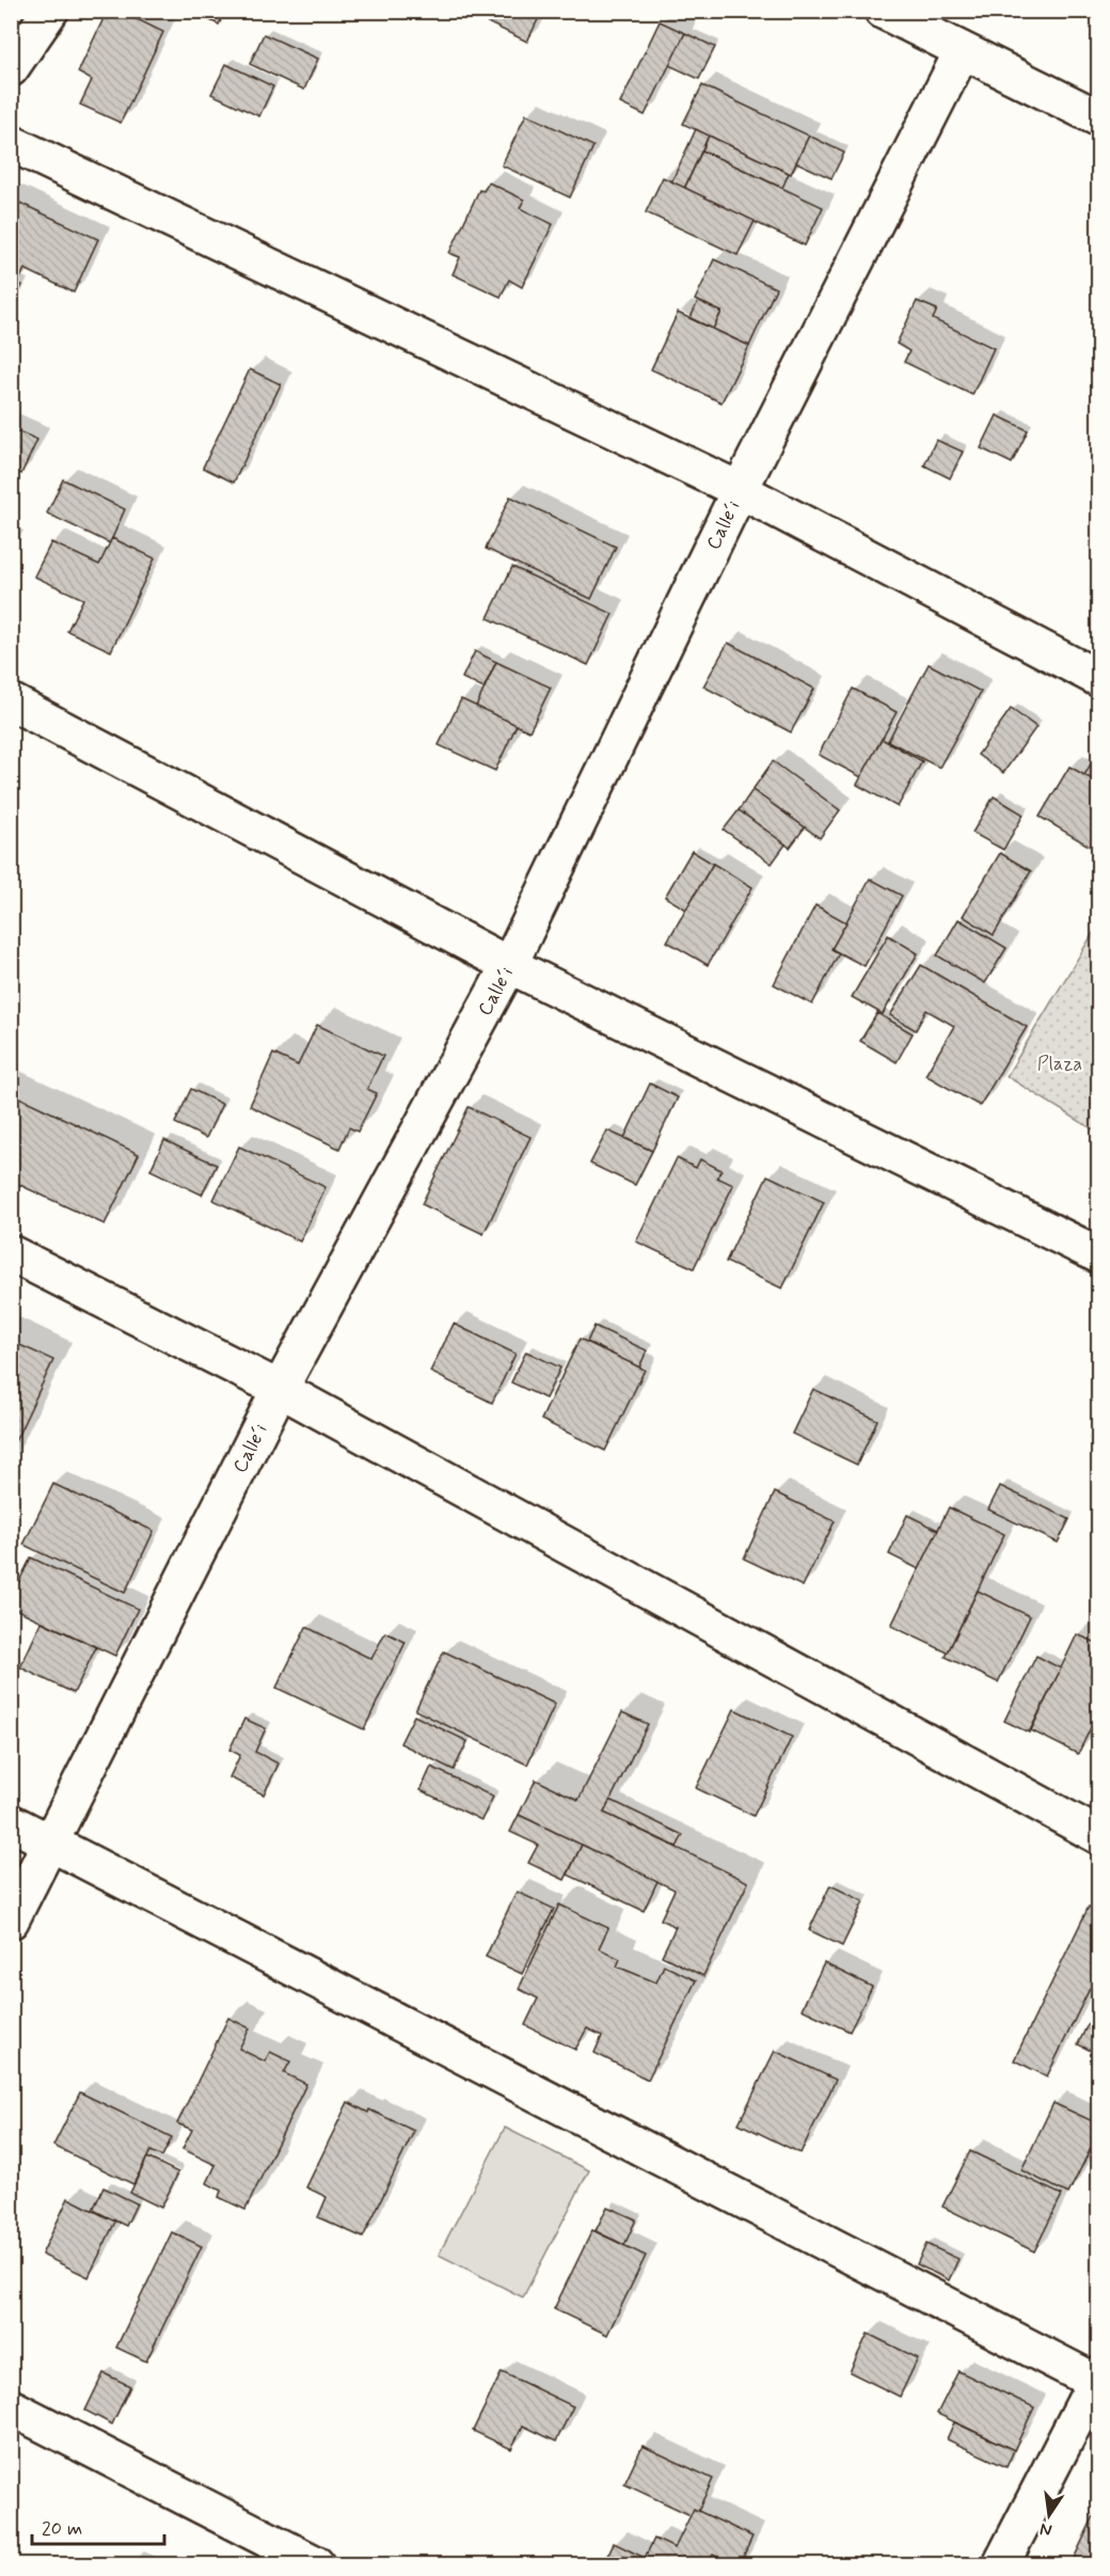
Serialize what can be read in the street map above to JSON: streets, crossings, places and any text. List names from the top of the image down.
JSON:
{
  "streets": {
    "street": ["Calle´i"]
  },
  "parks": ["Plaza"],
  "scale_bar": "20 m",
  "north": "bottom"
}
